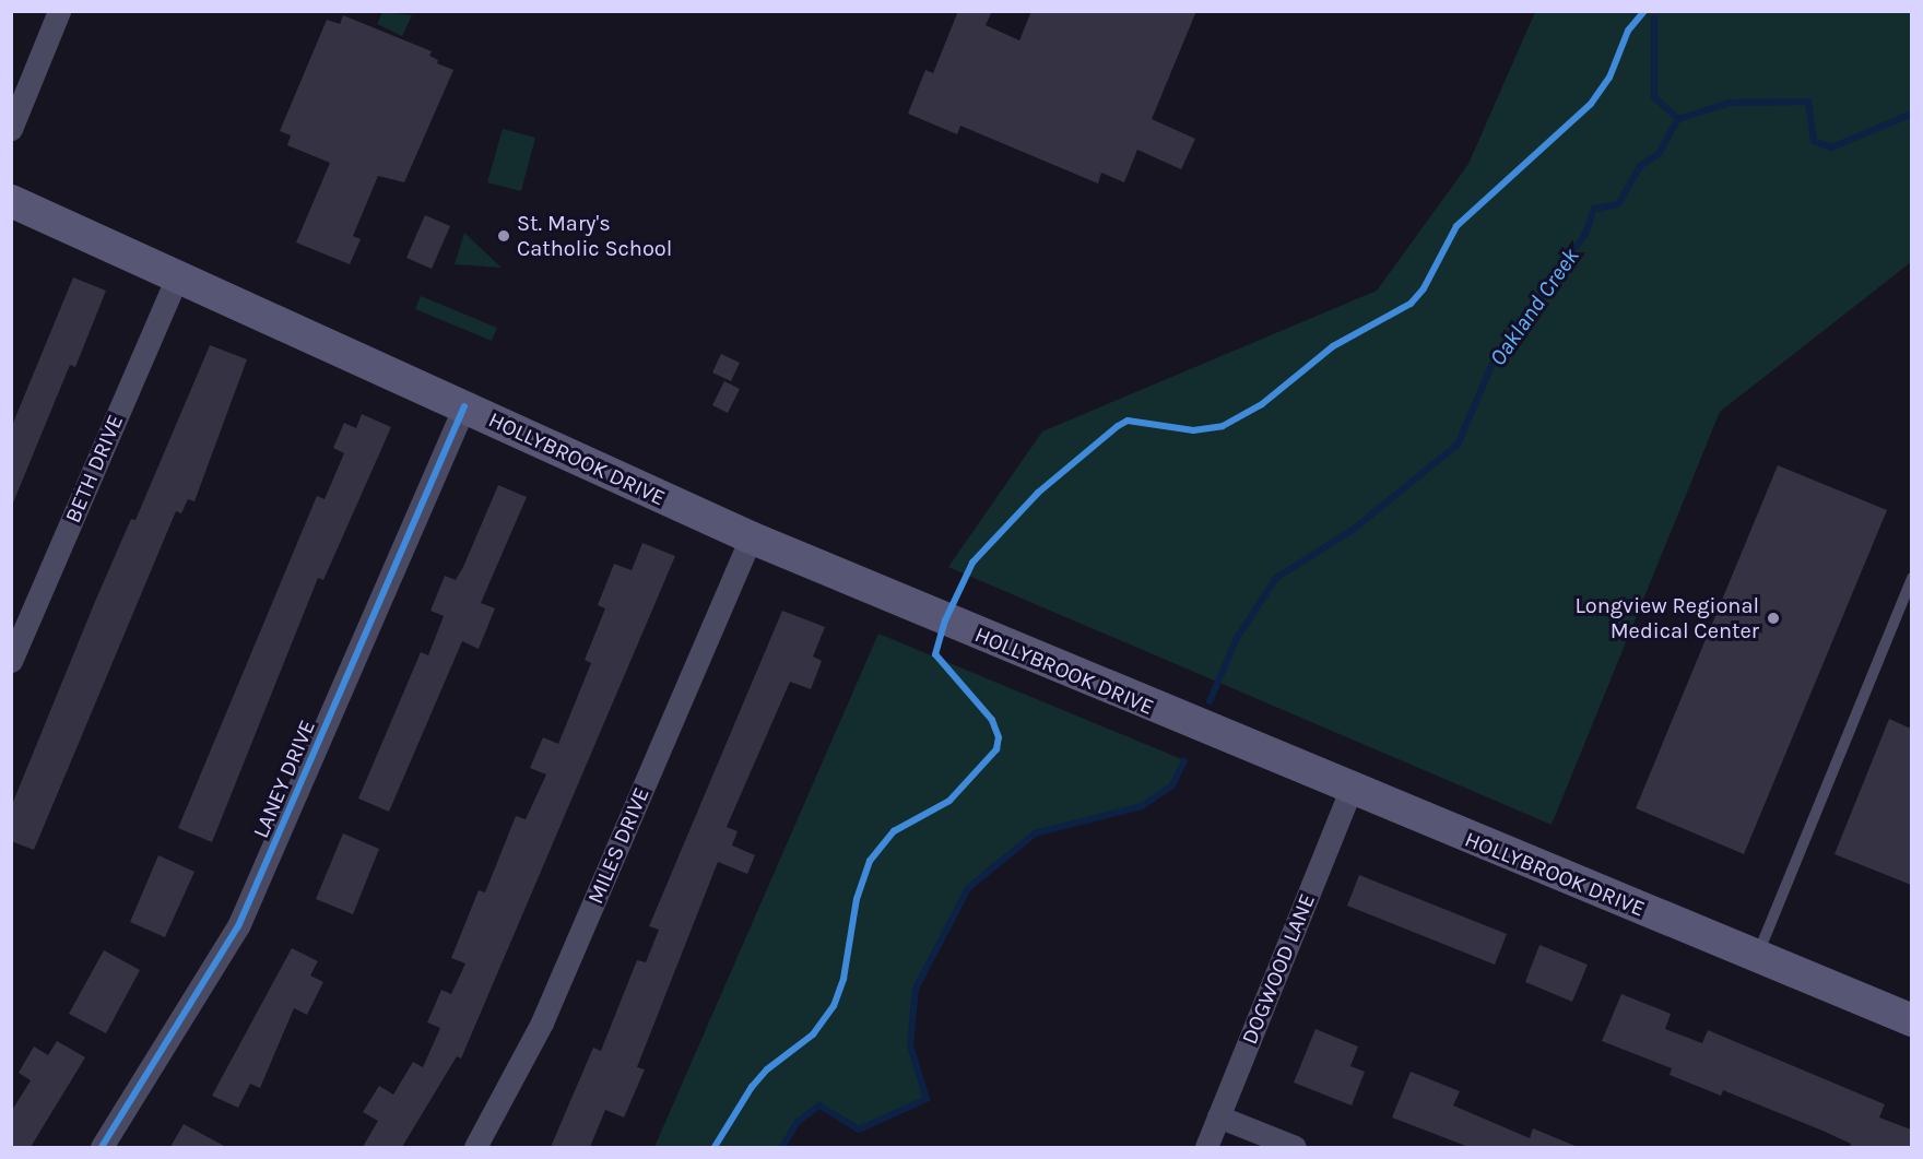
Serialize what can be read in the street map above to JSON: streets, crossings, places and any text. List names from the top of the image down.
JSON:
{
  "streets": {
    "main road": ["HOLLYBROOK DRIVE"],
    "street": [
      "BETH DRIVE",
      "LANEY DRIVE",
      "MILES DRIVE",
      "DOGWOOD LANE"
    ]
  },
  "crossings": [
    ["HOLLYBROOK DRIVE", "BETH DRIVE"],
    ["HOLLYBROOK DRIVE", "LANEY DRIVE"],
    ["HOLLYBROOK DRIVE", "MILES DRIVE"],
    ["HOLLYBROOK DRIVE", "DOGWOOD LANE"]
  ],
  "water": ["Oakland Creek"],
  "places": ["St. Mary's Catholic School", "Longview Regional Medical Center"]
}
